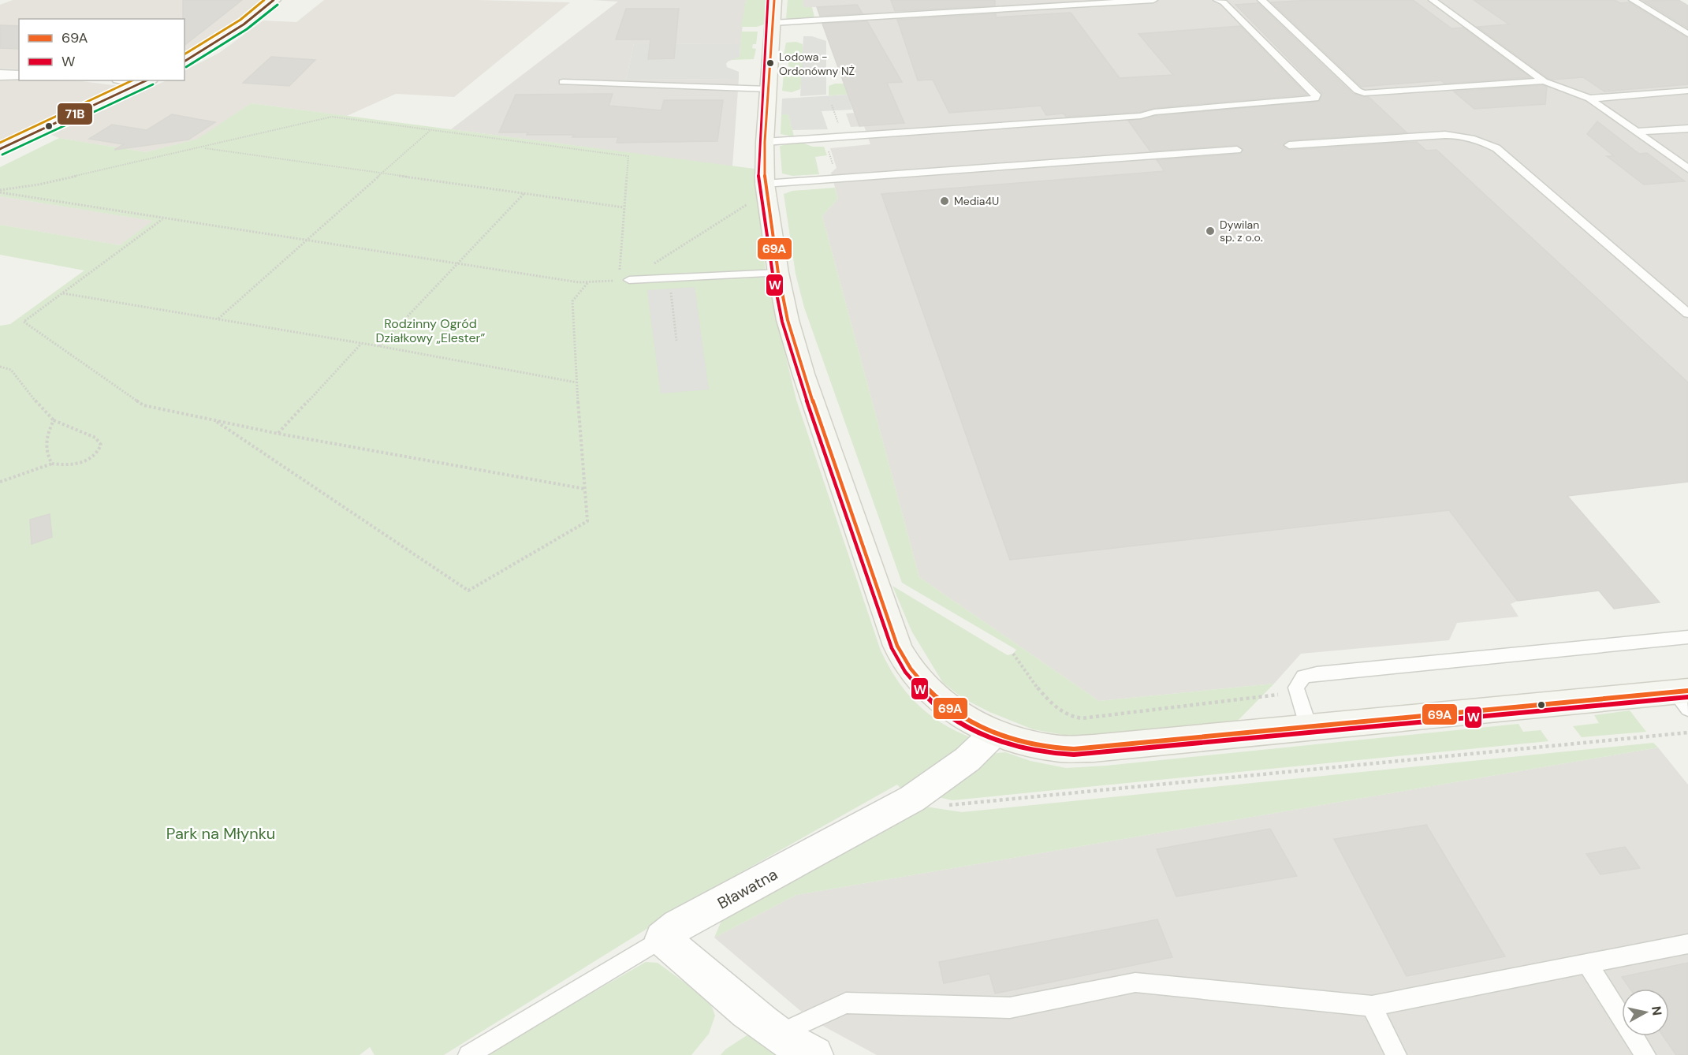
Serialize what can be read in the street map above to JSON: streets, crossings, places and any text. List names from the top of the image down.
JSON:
{
  "streets": {
    "street": ["Bławatna"]
  },
  "parks": ["Rodzinny Ogród Działkowy „Elester”", "Park na Młynku"],
  "places": ["Lodowa - Ordonówny NŻ", "Media4U", "Dywilan sp. z o.o."],
  "lines": ["transit line 69A", "transit line W", "transit line 71B"],
  "legend": ["69A", "W"],
  "north": "right"
}
